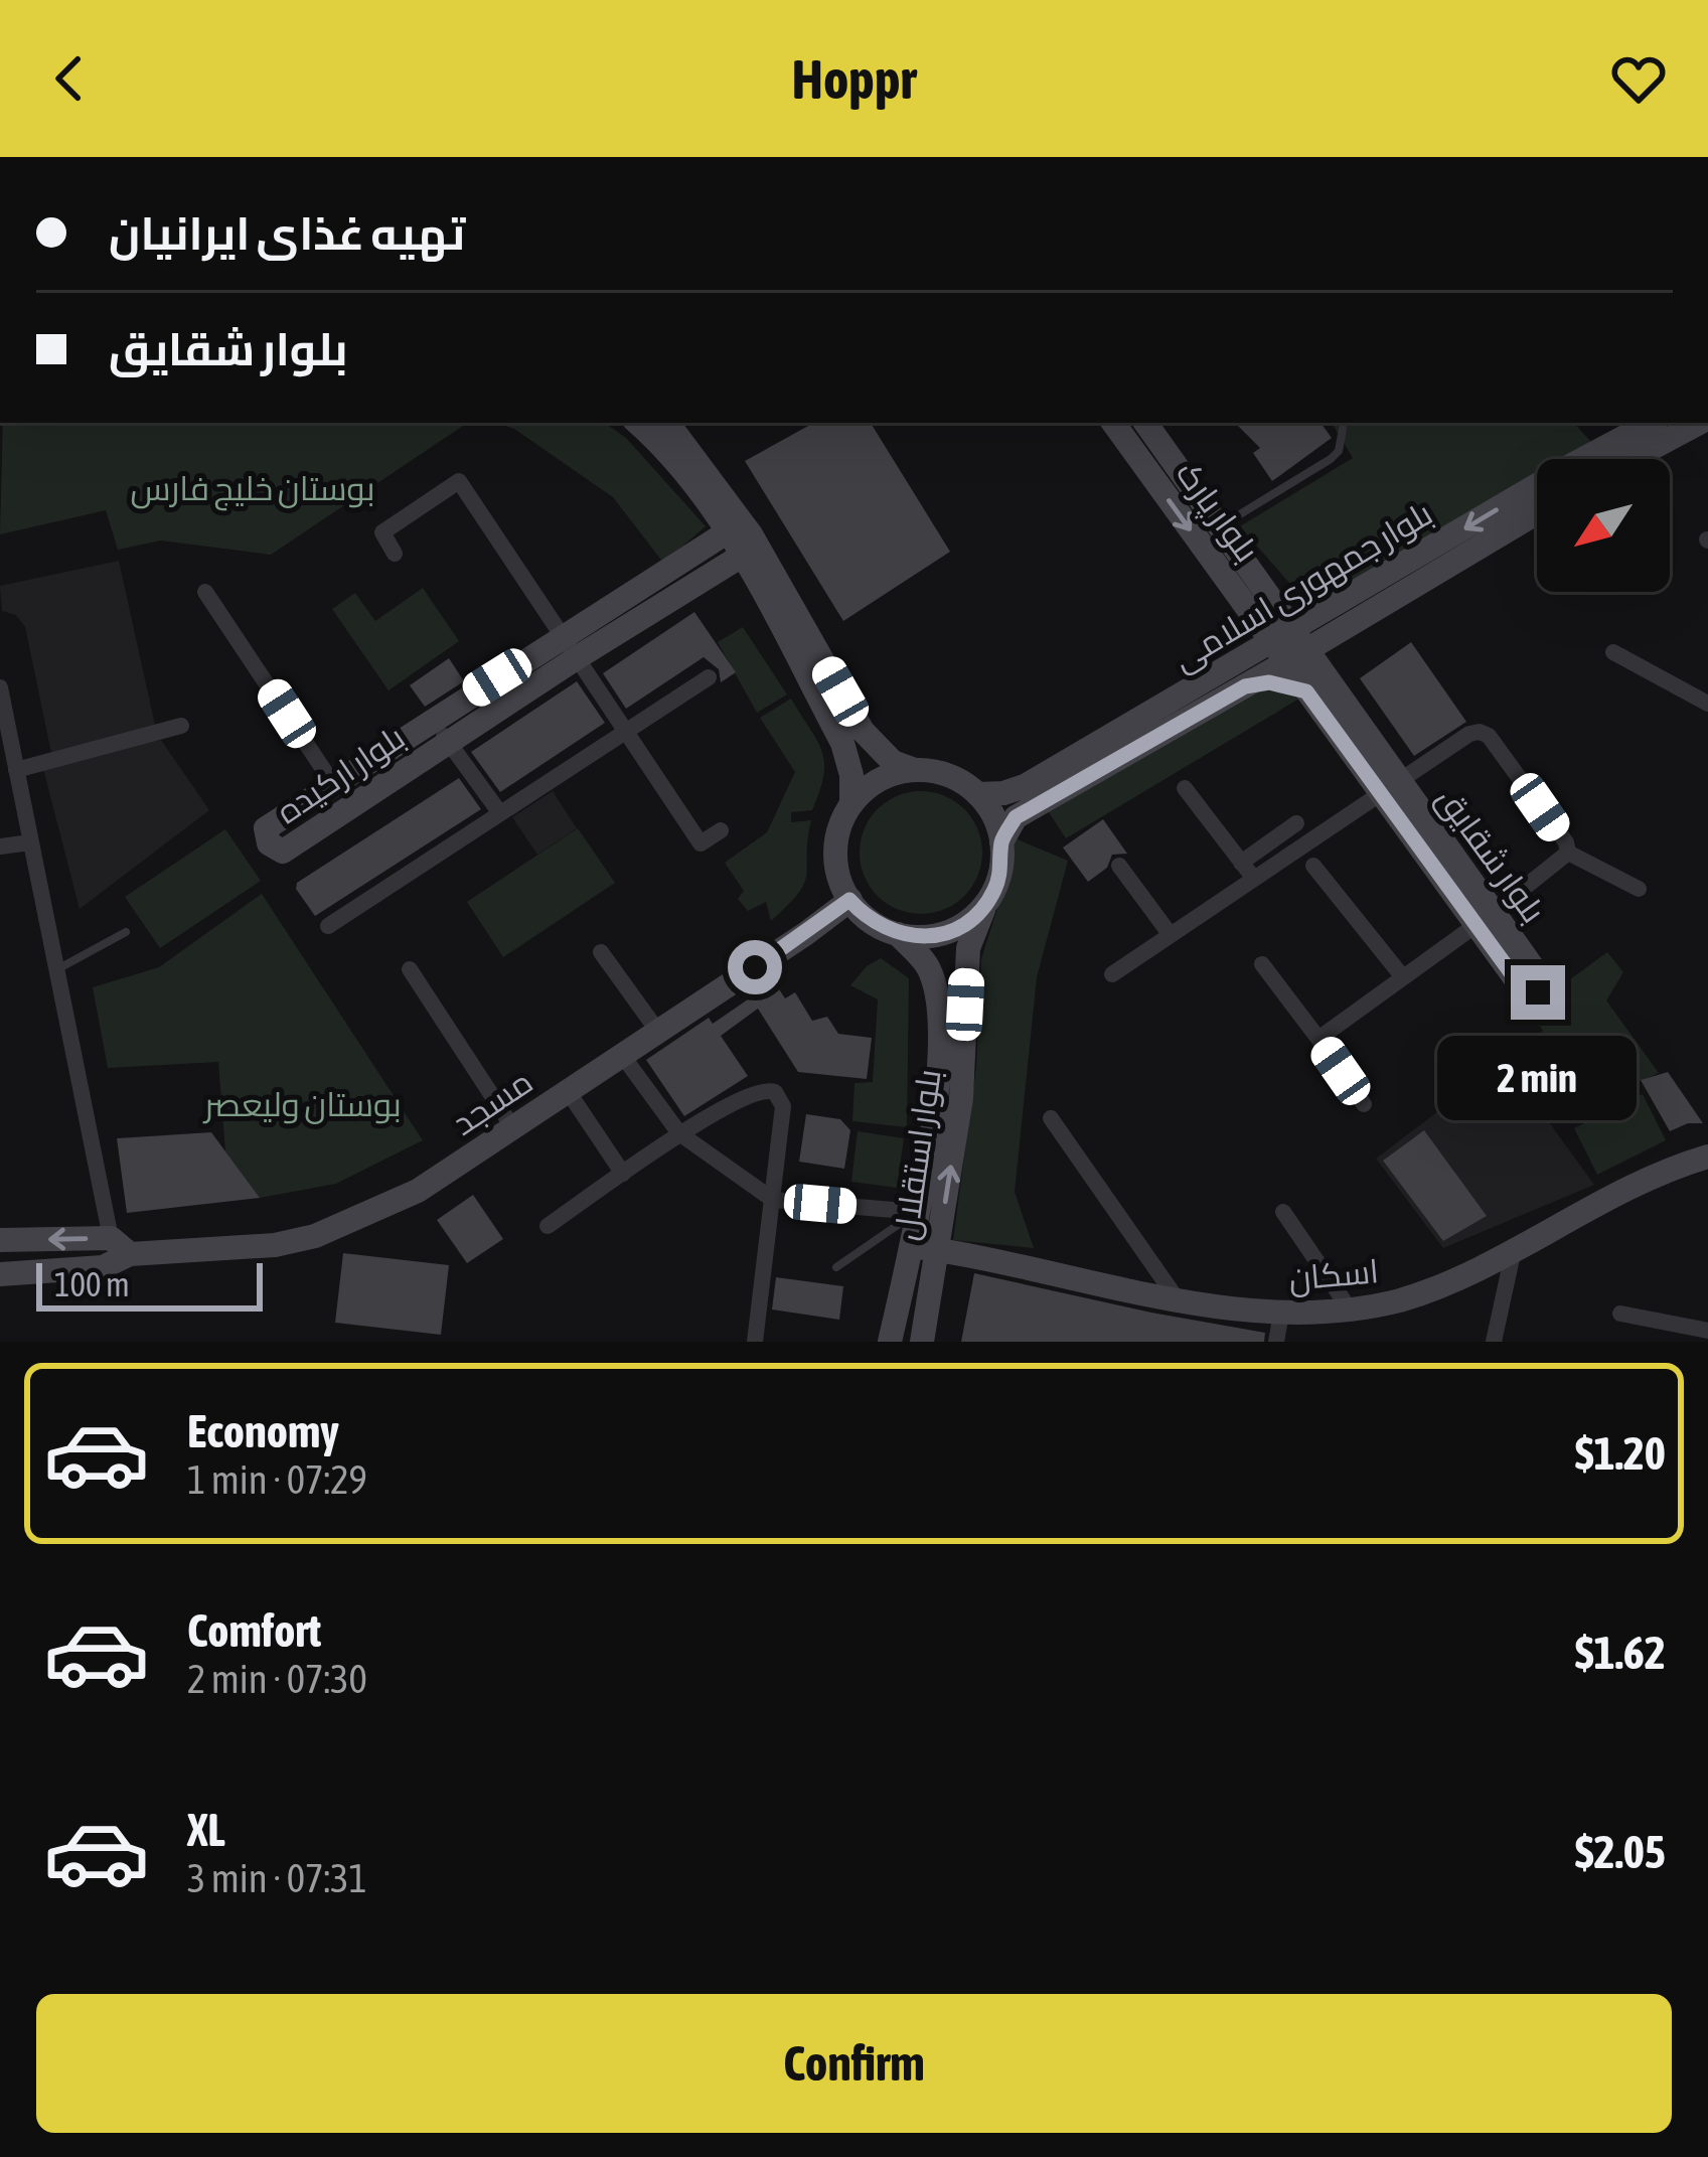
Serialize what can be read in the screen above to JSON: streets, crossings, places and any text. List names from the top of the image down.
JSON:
{
  "streets": {
    "street": [
      "بلوار پارک",
      "بلوار جمهوری اسلامی",
      "بلوار ارکیده",
      "بلوار شقایق",
      "مسجد",
      "بلوار استقلال",
      "اسکان"
    ]
  },
  "crossings": [
    ["بلوار پارک", "بلوار جمهوری اسلامی"],
    ["بلوار پارک", "بلوار شقایق"],
    ["بلوار جمهوری اسلامی", "بلوار شقایق"],
    ["بلوار جمهوری اسلامی", "مسجد"],
    ["بلوار جمهوری اسلامی", "بلوار استقلال"],
    ["مسجد", "بلوار استقلال"],
    ["بلوار استقلال", "اسکان"]
  ],
  "parks": ["بوستان خلیج فارس", "بوستان ولیعصر"],
  "scale_bar": "100 m",
  "north": "bottom left",
  "page": {
    "header": "Hoppr",
    "banner": ["تهیه غذای ایرانیان", "بلوار شقایق"],
    "bubble": "2 min",
    "scale": "100 m",
    "list": [
      {
        "name": "Economy",
        "note": "1 min · 07:29",
        "value": "$1.20"
      },
      {
        "name": "Comfort",
        "note": "2 min · 07:30",
        "value": "$1.62"
      },
      {
        "name": "XL",
        "note": "3 min · 07:31",
        "value": "$2.05"
      }
    ],
    "buttons": "Confirm"
  }
}
